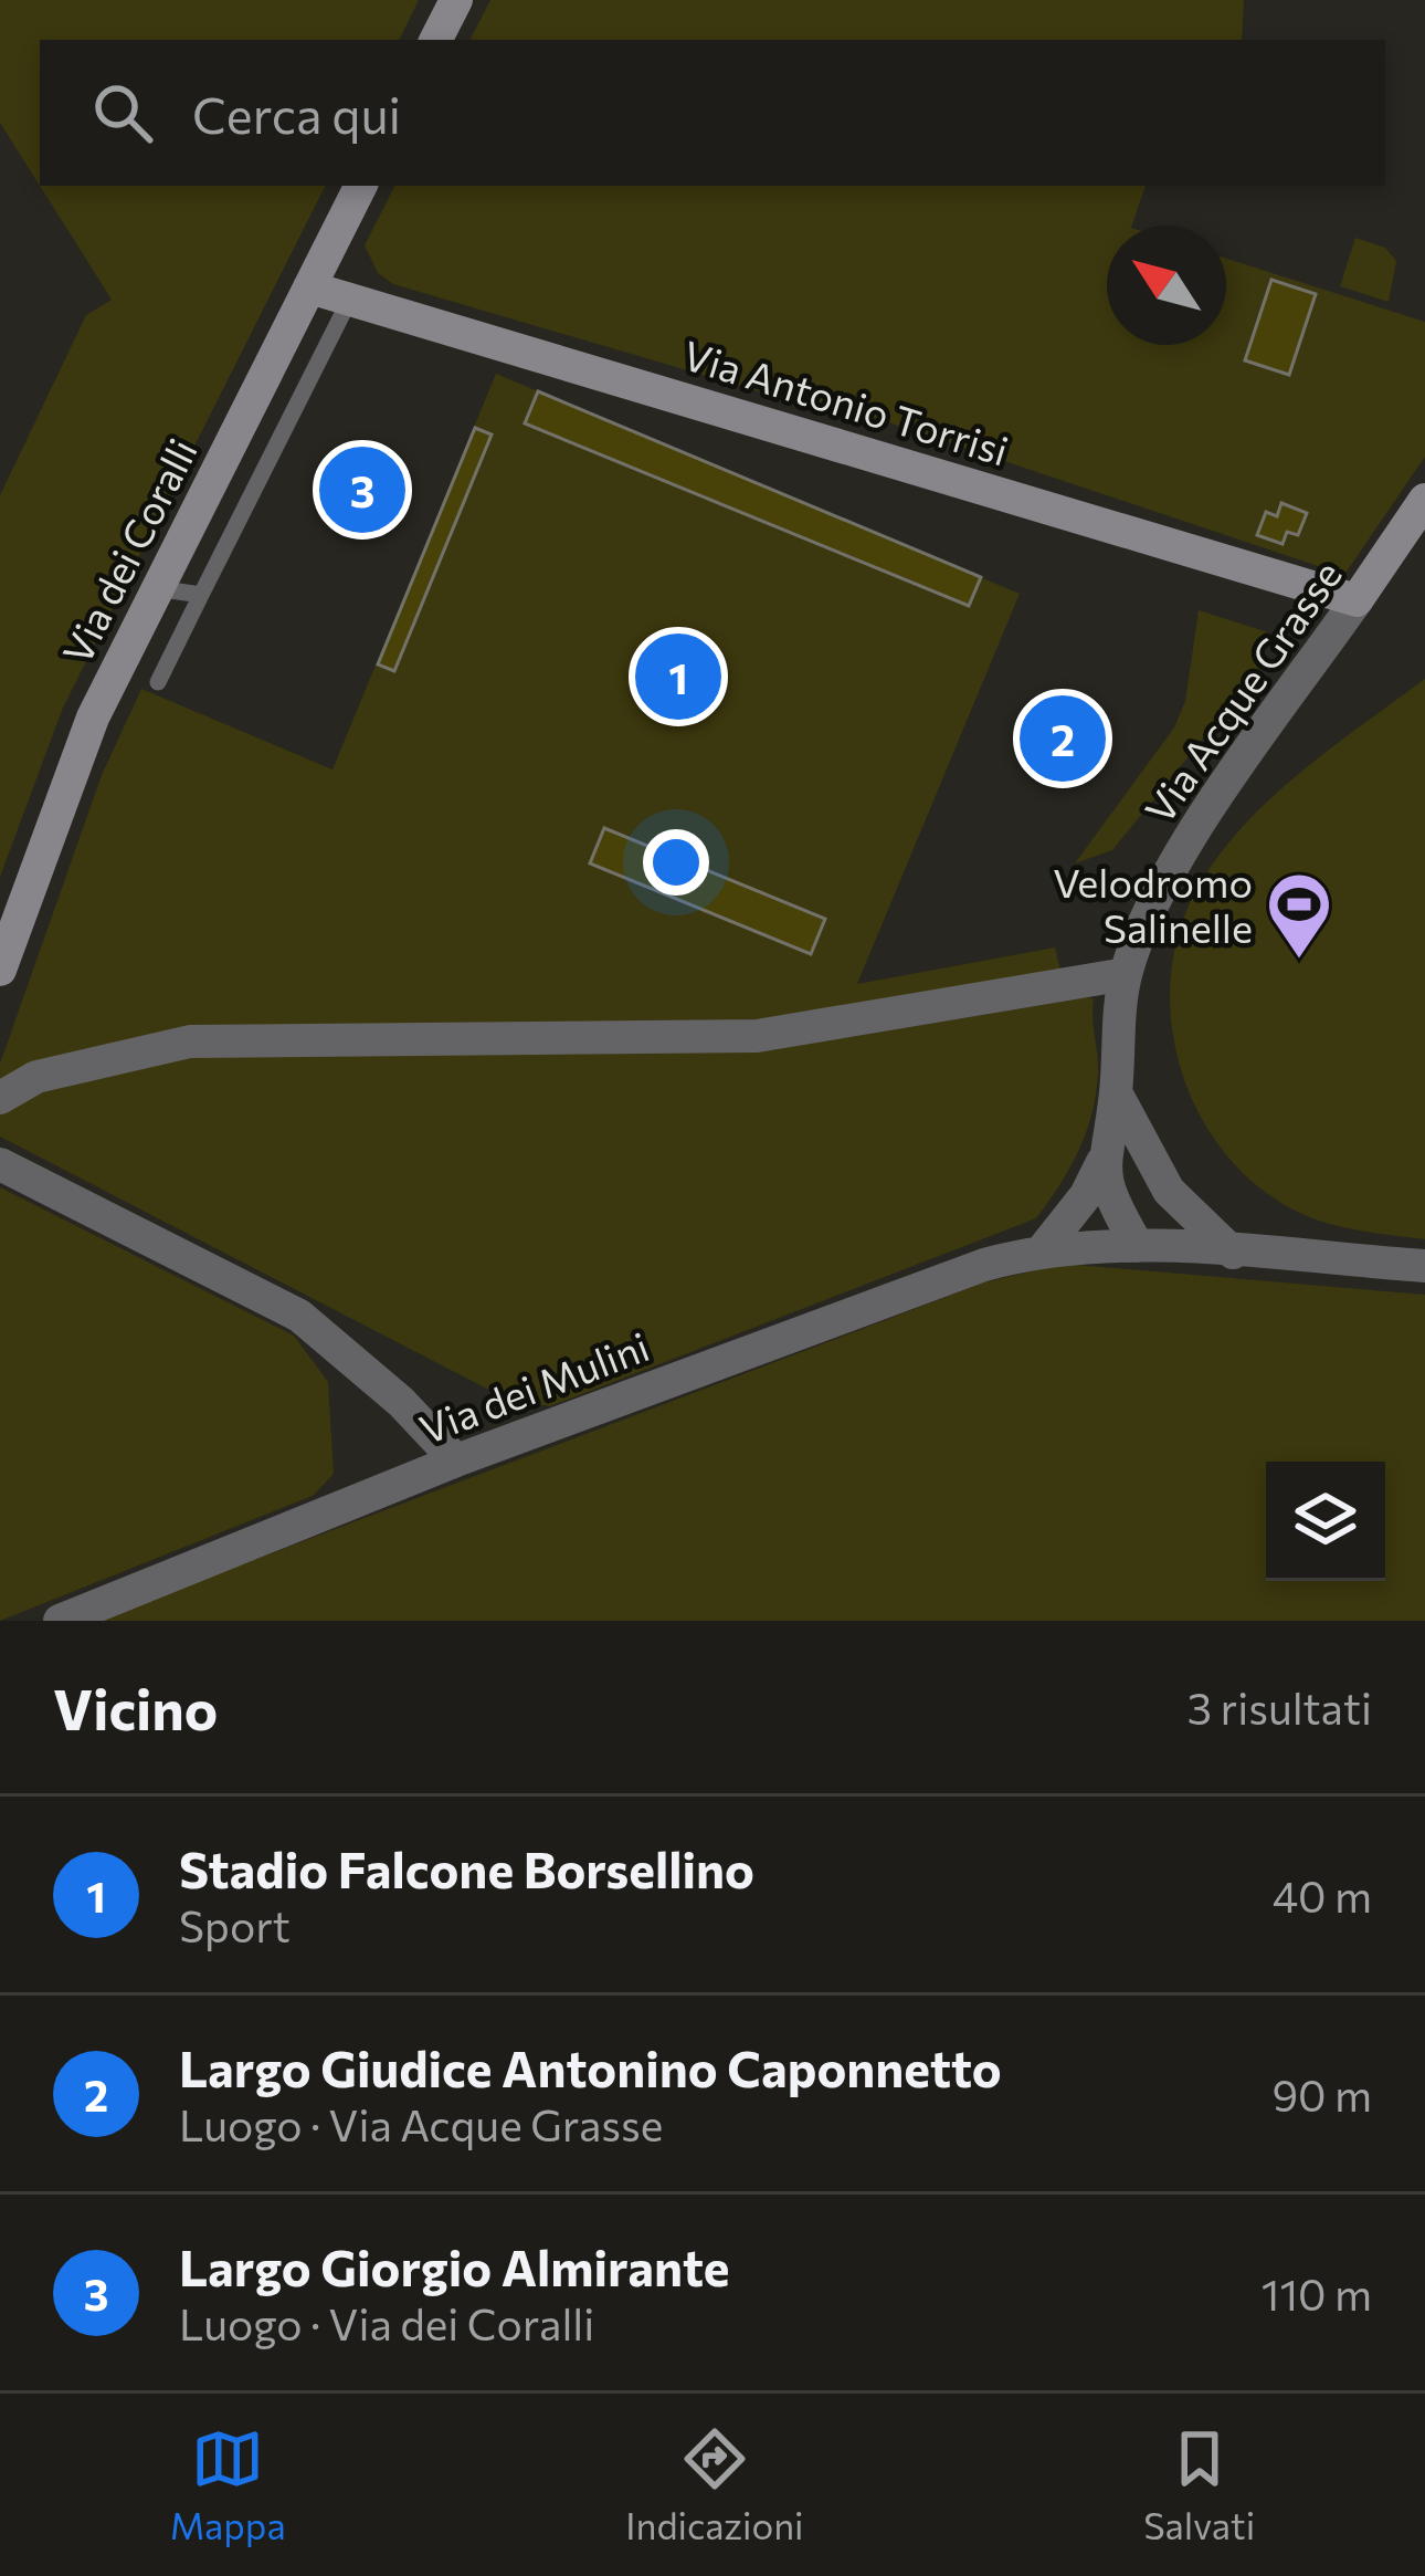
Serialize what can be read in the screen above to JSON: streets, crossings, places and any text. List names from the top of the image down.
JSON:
{
  "streets": {
    "street": [
      "Via Antonio Torrisi",
      "Via dei Coralli",
      "Via Acque Grasse",
      "Via dei Mulini"
    ]
  },
  "crossings": [
    ["Via Antonio Torrisi", "Via dei Coralli"],
    ["Via Antonio Torrisi", "Via Acque Grasse"]
  ],
  "places": {
    "sports": ["Velodromo Salinelle"]
  },
  "north": "top left",
  "page": {
    "search": "Cerca qui",
    "pins": ["3", "1", "2"],
    "heading": ["Vicino", "3 risultati"],
    "list": [
      {
        "mark": "1",
        "name": "Stadio Falcone Borsellino",
        "note": "Sport",
        "value": "40 m"
      },
      {
        "mark": "2",
        "name": "Largo Giudice Antonino Caponnetto",
        "note": "Luogo · Via Acque Grasse",
        "value": "90 m"
      },
      {
        "mark": "3",
        "name": "Largo Giorgio Almirante",
        "note": "Luogo · Via dei Coralli",
        "value": "110 m"
      }
    ],
    "nav": ["Mappa", "Indicazioni", "Salvati"]
  }
}
